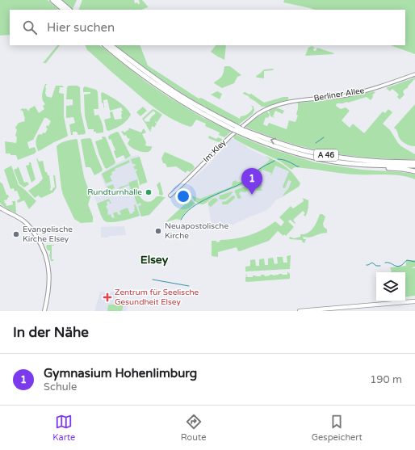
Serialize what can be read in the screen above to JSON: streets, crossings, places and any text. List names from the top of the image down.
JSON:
{
  "streets": {
    "highway": ["A 46"],
    "street": ["Berliner Allee", "Im Kley"]
  },
  "crossings": [
    ["Berliner Allee", "Im Kley"]
  ],
  "districts": ["Elsey"],
  "places": {
    "other": ["Rundturnhalle", "Neuapostolische Kirche", "Evangelische Kirche Elsey"],
    "health": ["Zentrum für Seelische Gesundheit Elsey"]
  },
  "page": {
    "search": "Hier suchen",
    "pins": "1",
    "heading": "In der Nähe",
    "list": [
      {
        "mark": "1",
        "name": "Gymnasium Hohenlimburg",
        "note": "Schule",
        "value": "190 m"
      }
    ],
    "nav": ["Karte", "Route", "Gespeichert"]
  }
}
